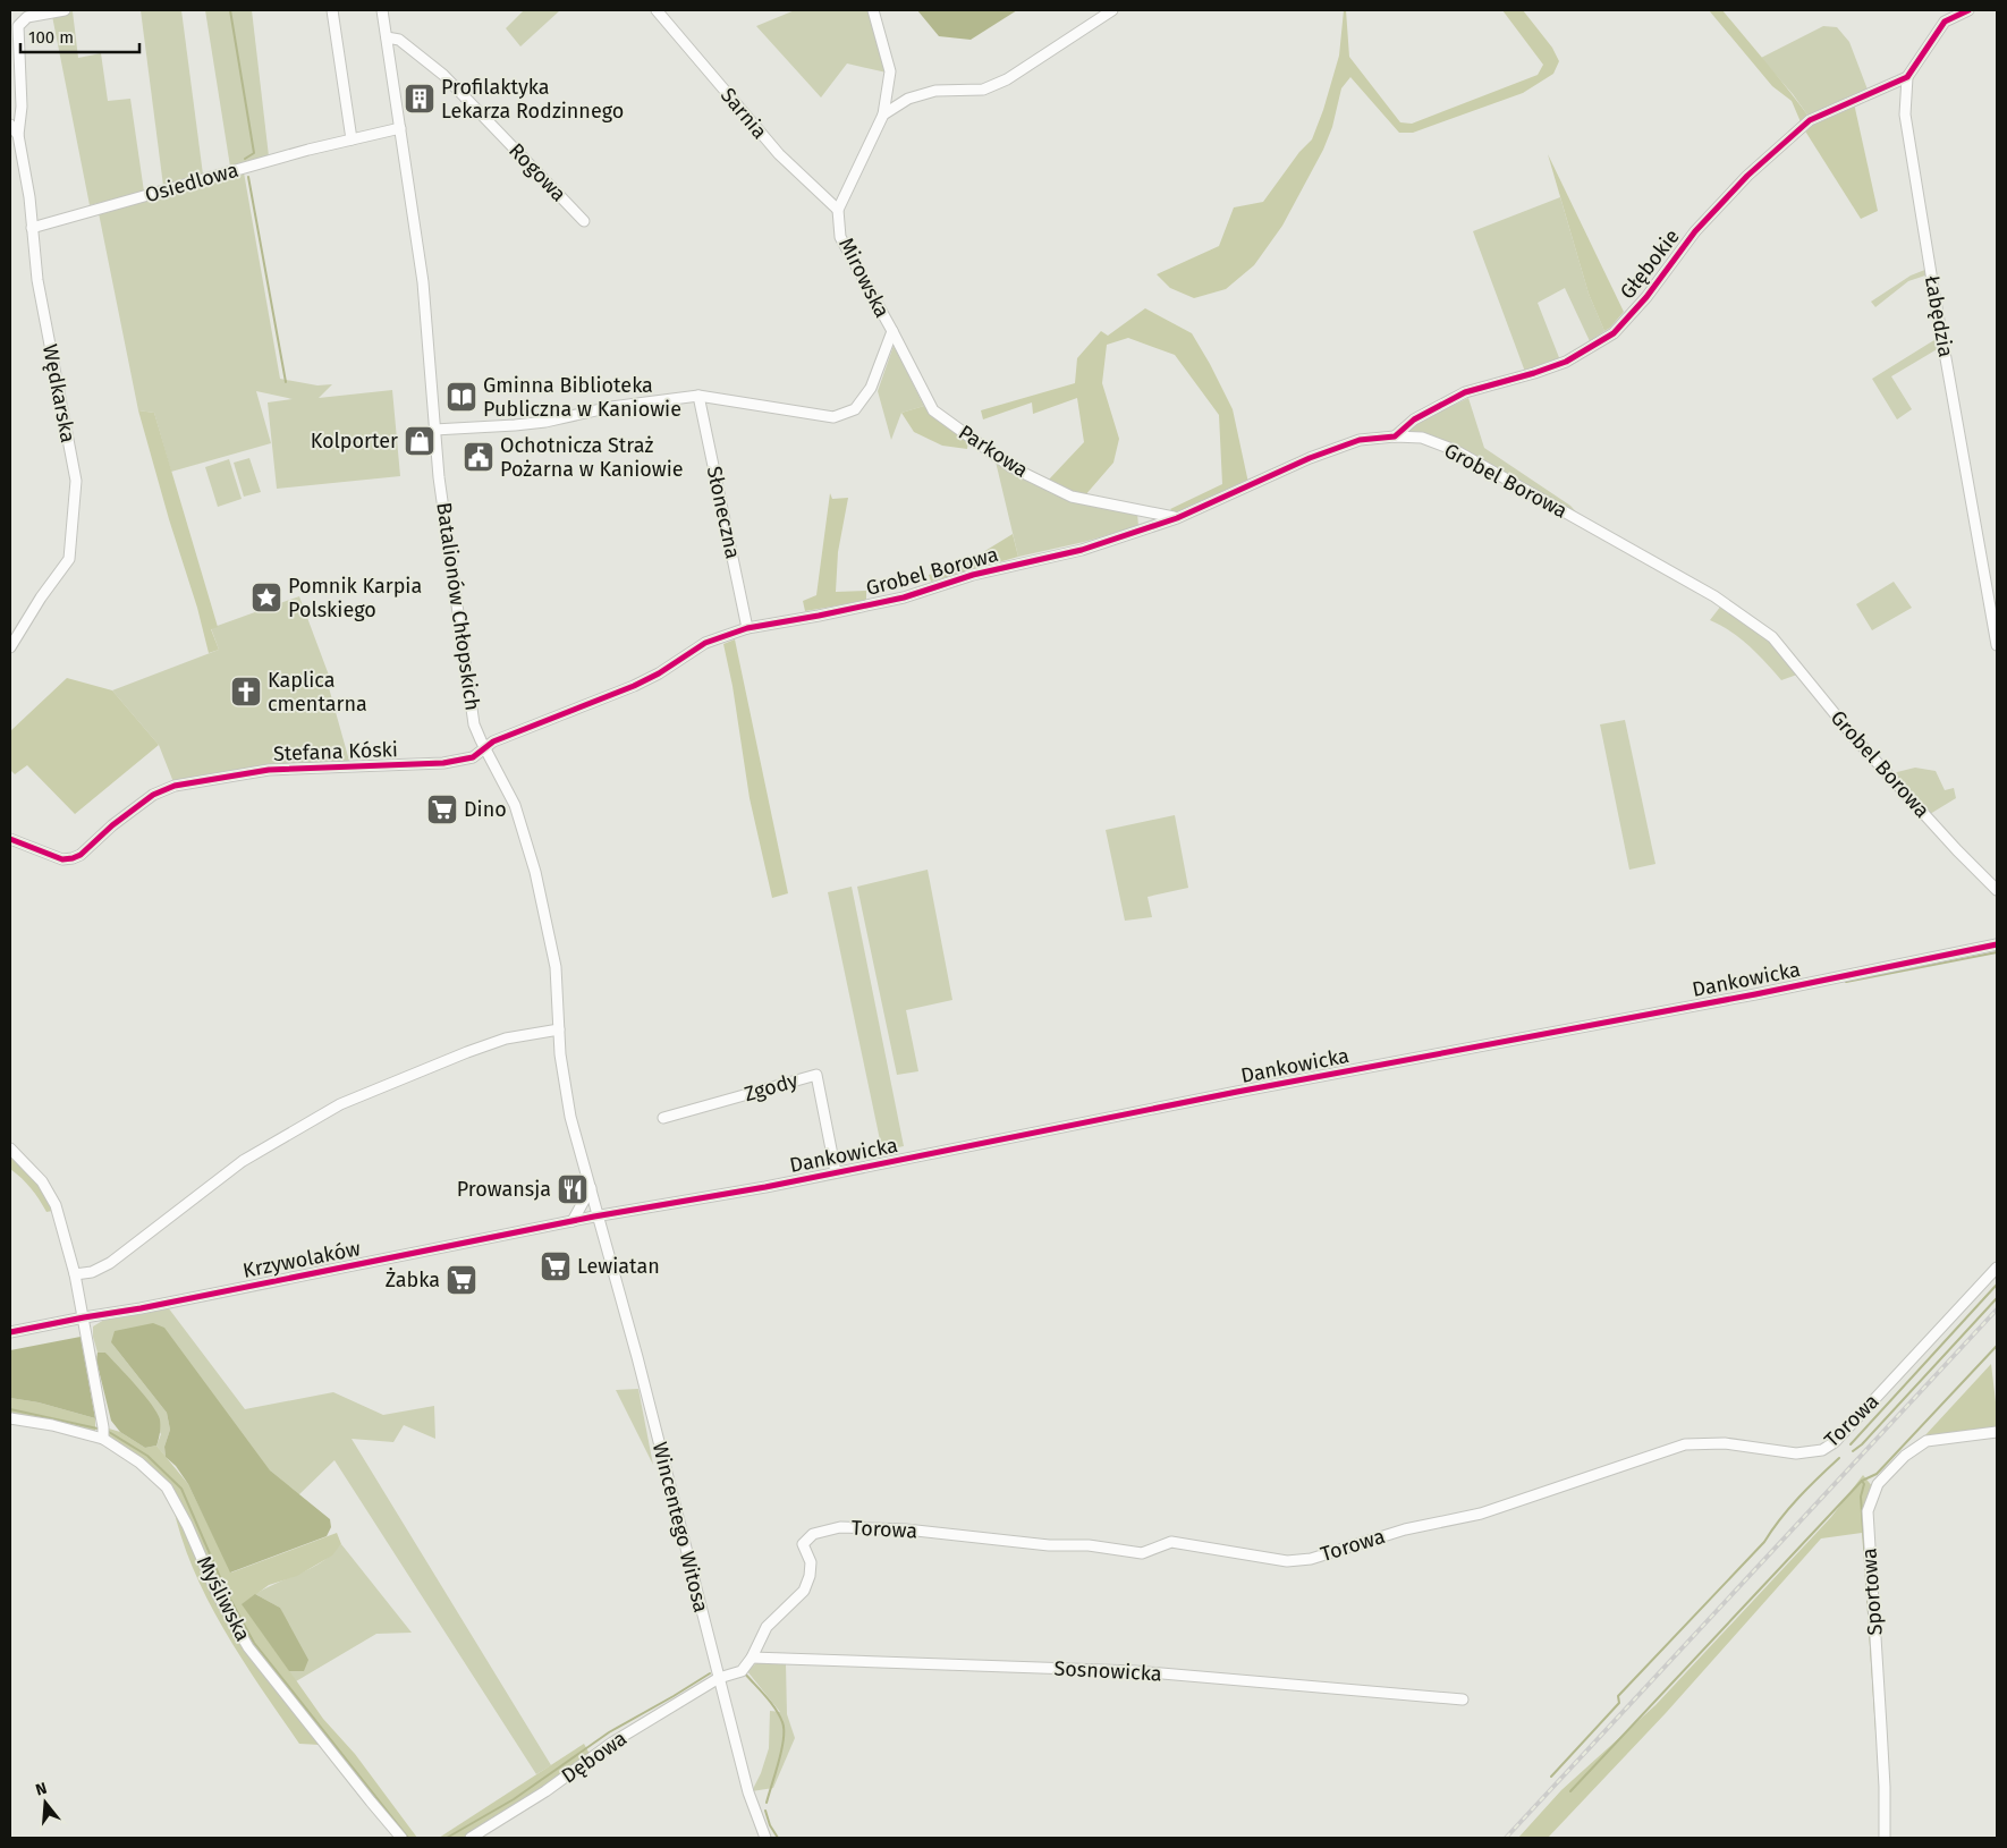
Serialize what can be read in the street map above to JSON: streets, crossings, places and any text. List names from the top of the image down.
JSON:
{
  "streets": {
    "street": [
      "Sarnia",
      "Rogowa",
      "Osiedlowa",
      "Głębokie",
      "Mirowska",
      "Łabędzia",
      "Wędkarska",
      "Parkowa",
      "Grobel Borowa",
      "Słoneczna",
      "Batalionów Chłopskich",
      "Stefana Kóski",
      "Dankowicka",
      "Zgody",
      "Krzywolaków",
      "Torowa",
      "Wincentego Witosa",
      "Sportowa",
      "Myśliwska",
      "Sosnowicka",
      "Dębowa"
    ]
  },
  "crossings": [
    ["Sarnia", "Mirowska"],
    ["Rogowa", "Batalionów Chłopskich"],
    ["Osiedlowa", "Wędkarska"],
    ["Osiedlowa", "Batalionów Chłopskich"],
    ["Głębokie", "Łabędzia"],
    ["Głębokie", "Grobel Borowa"],
    ["Mirowska", "Parkowa"],
    ["Mirowska", "Słoneczna"],
    ["Mirowska", "Batalionów Chłopskich"],
    ["Parkowa", "Grobel Borowa"],
    ["Grobel Borowa", "Słoneczna"],
    ["Grobel Borowa", "Batalionów Chłopskich"],
    ["Grobel Borowa", "Stefana Kóski"],
    ["Batalionów Chłopskich", "Stefana Kóski"],
    ["Batalionów Chłopskich", "Dankowicka"],
    ["Batalionów Chłopskich", "Krzywolaków"],
    ["Batalionów Chłopskich", "Wincentego Witosa"],
    ["Dankowicka", "Zgody"],
    ["Dankowicka", "Krzywolaków"],
    ["Dankowicka", "Wincentego Witosa"],
    ["Krzywolaków", "Wincentego Witosa"],
    ["Torowa", "Wincentego Witosa"],
    ["Torowa", "Sosnowicka"],
    ["Torowa", "Dębowa"],
    ["Wincentego Witosa", "Dębowa"]
  ],
  "places": {
    "building": ["Profilaktyka Lekarza Rodzinnego"],
    "library": ["Gminna Biblioteka Publiczna w Kaniowie"],
    "shop": ["Kolporter"],
    "public building": ["Ochotnicza Straż Pożarna w Kaniowie"],
    "place": ["Pomnik Karpia Polskiego"],
    "church": ["Kaplica cmentarna"],
    "supermarket": ["Dino", "Lewiatan", "Żabka"],
    "restaurant": ["Prowansja"]
  },
  "scale_bar": "100 m",
  "north": "top"
}
